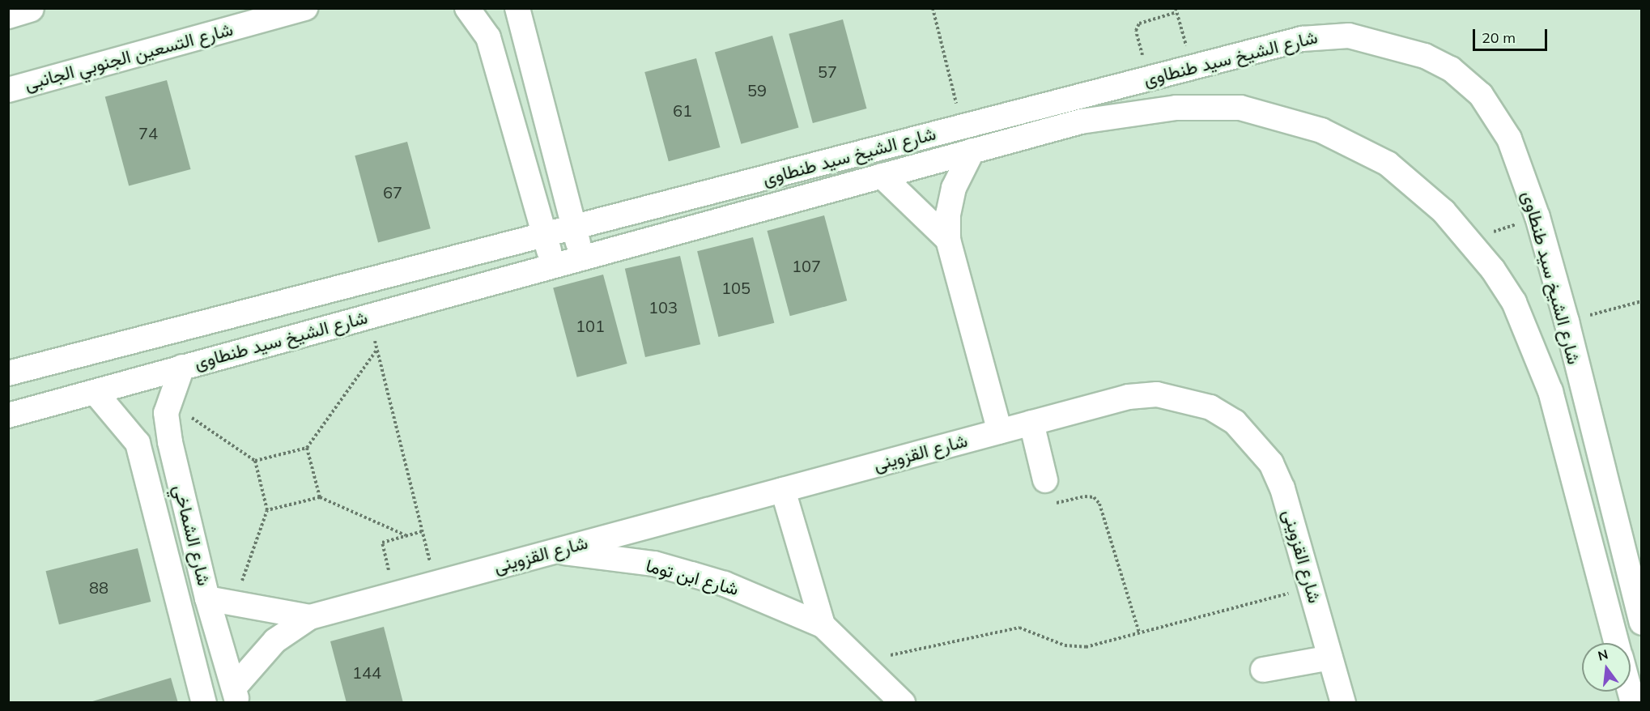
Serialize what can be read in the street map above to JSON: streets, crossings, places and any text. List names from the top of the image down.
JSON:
{
  "streets": {
    "street": [
      "شارع التسعين الجنوبي الجانبى",
      "شارع الشيخ سيد طنطاوى",
      "شارع القزوينى",
      "شارع الشماخي",
      "شارع ابن توما"
    ]
  },
  "crossings": [
    ["شارع الشيخ سيد طنطاوى", "شارع الشماخي"],
    ["شارع القزوينى", "شارع الشماخي"],
    ["شارع القزوينى", "شارع ابن توما"]
  ],
  "house_numbers": [
    "57",
    "59",
    "61",
    "74",
    "67",
    "107",
    "105",
    "103",
    "101",
    "88",
    "144"
  ],
  "scale_bar": "20 m",
  "north": "top"
}
